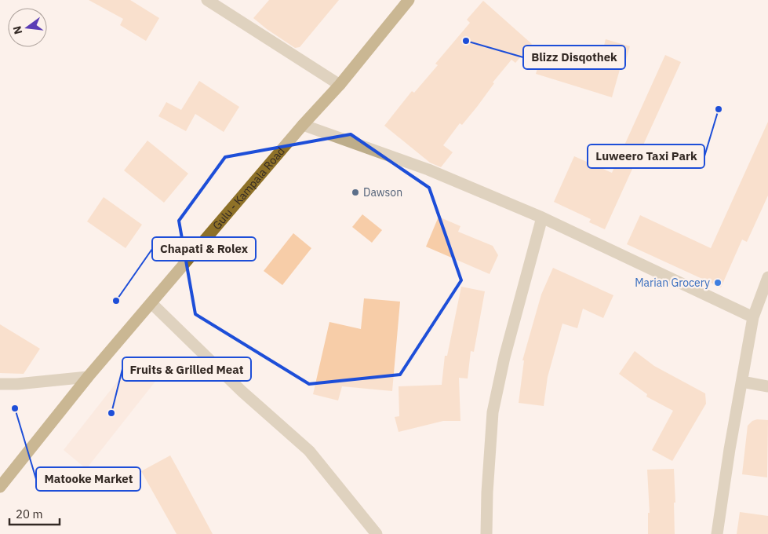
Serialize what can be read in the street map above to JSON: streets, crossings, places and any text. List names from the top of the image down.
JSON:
{
  "streets": {
    "main road": ["Gulu - Kampala Road"]
  },
  "places": [
    "Blizz Disqothek",
    "Luweero Taxi Park",
    "Dawson",
    "Marian Grocery",
    "Chapati & Rolex",
    "Matooke Market",
    "Fruits & Grilled Meat"
  ],
  "scale_bar": "20 m",
  "north": "left"
}
